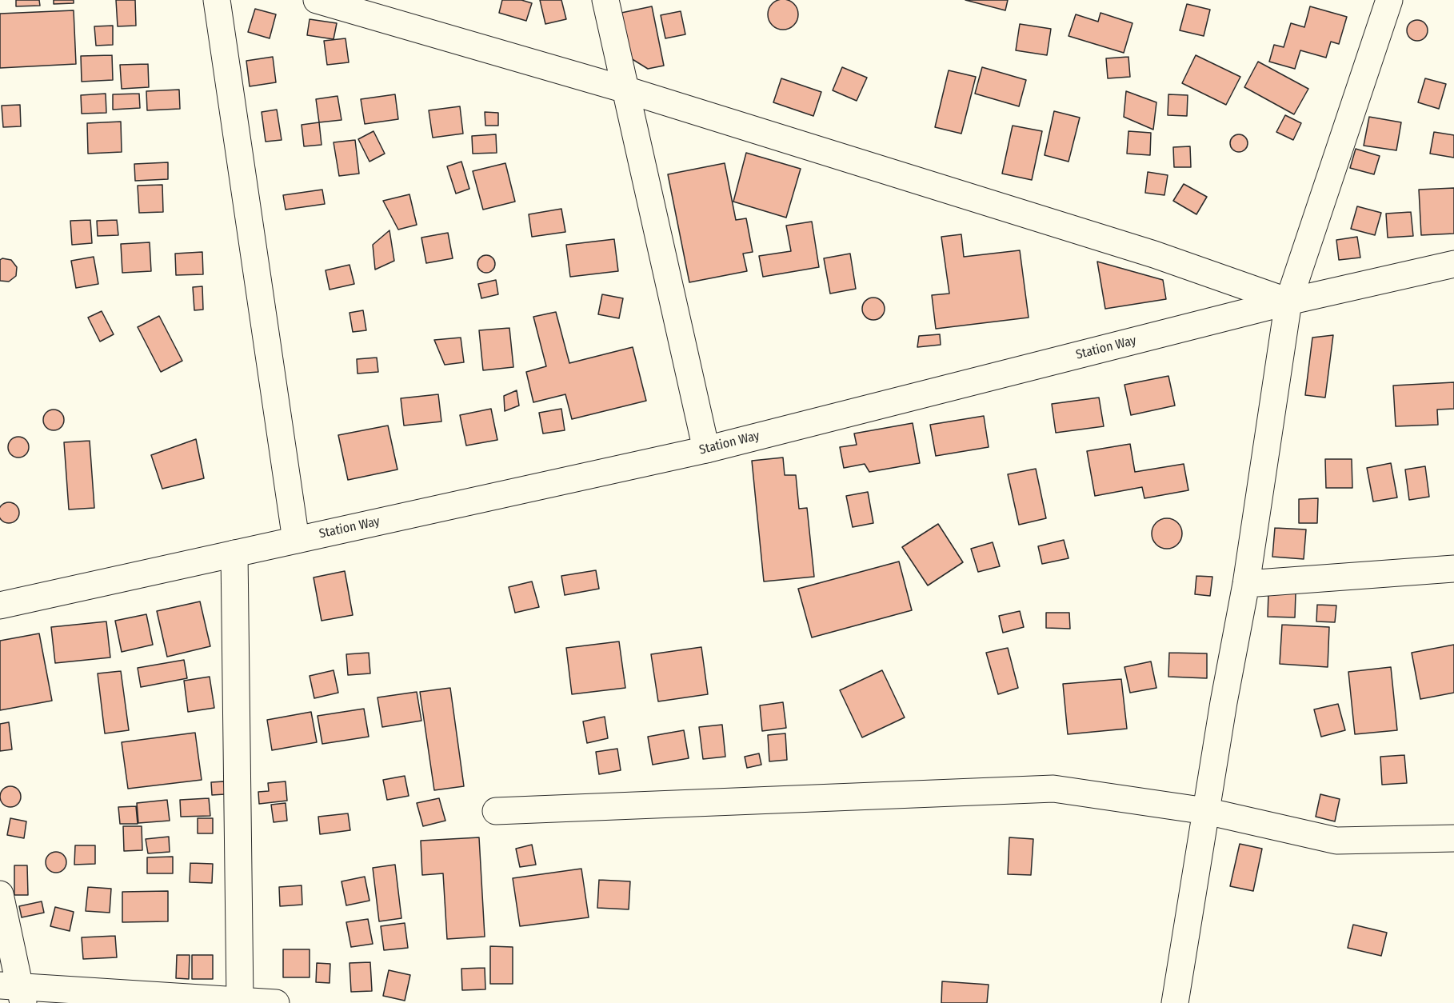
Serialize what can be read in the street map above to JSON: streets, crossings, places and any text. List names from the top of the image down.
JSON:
{
  "streets": {
    "street": ["Station Way"]
  }
}
